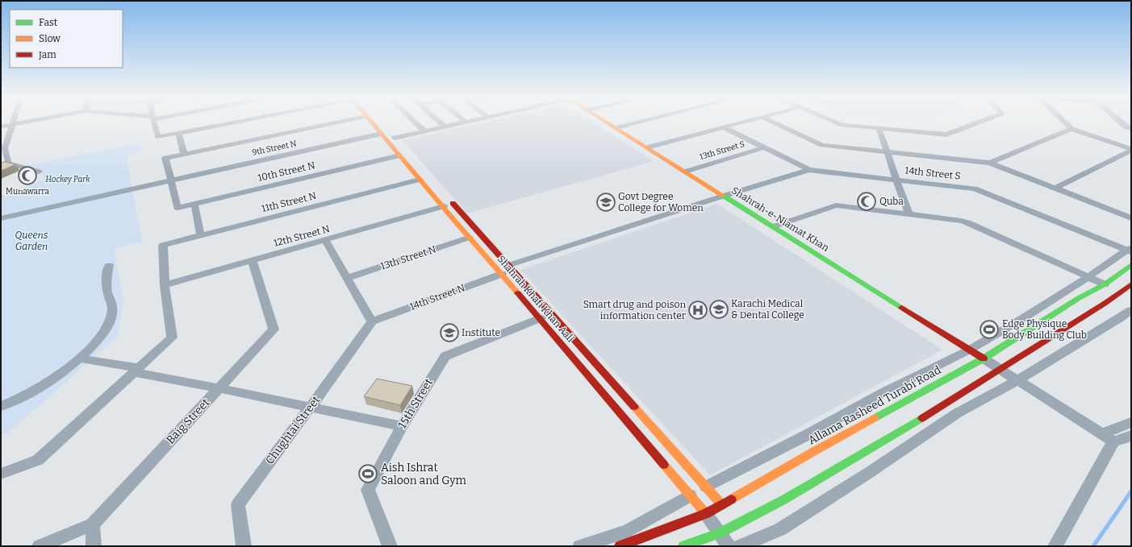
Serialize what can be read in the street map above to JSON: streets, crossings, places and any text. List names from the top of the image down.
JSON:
{
  "streets": {
    "main road": ["Shahrah-e-Niamat Khan", "Shahrah Khafi Khan Aali", "Allama Rasheed Turabi Road"],
    "street": [
      "9th Street N",
      "13th Street S",
      "10th Street N",
      "14th Street S",
      "11th Street N",
      "12th Street N",
      "13th Street N",
      "14th Street N",
      "15th Street",
      "Baig Street",
      "Chughtai Street"
    ]
  },
  "crossings": [
    ["9th Street N", "10th Street N"],
    ["9th Street N", "Shahrah Khafi Khan Aali"],
    ["13th Street S", "Shahrah-e-Niamat Khan"],
    ["10th Street N", "Shahrah Khafi Khan Aali"],
    ["14th Street S", "Shahrah-e-Niamat Khan"],
    ["14th Street S", "Shahrah Khafi Khan Aali"],
    ["11th Street N", "12th Street N"],
    ["11th Street N", "Shahrah Khafi Khan Aali"],
    ["Shahrah-e-Niamat Khan", "Allama Rasheed Turabi Road"],
    ["12th Street N", "Shahrah Khafi Khan Aali"],
    ["12th Street N", "Baig Street"],
    ["13th Street N", "Shahrah Khafi Khan Aali"],
    ["14th Street N", "Shahrah Khafi Khan Aali"],
    ["14th Street N", "Chughtai Street"],
    ["Shahrah Khafi Khan Aali", "15th Street"],
    ["Shahrah Khafi Khan Aali", "Allama Rasheed Turabi Road"]
  ],
  "parks": ["Hockey Park", "Queens Garden"],
  "places": {
    "mosque": ["Munawarra", "Quba"],
    "school or university": ["Govt Degree College for Women", "Karachi Medical & Dental College", "Institute"],
    "hospital": ["Smart drug and poison information center"],
    "sports": ["Edge Physique Body Building Club", "Aish Ishrat Saloon and Gym"]
  },
  "legend": ["Fast", "Slow", "Jam"]
}
